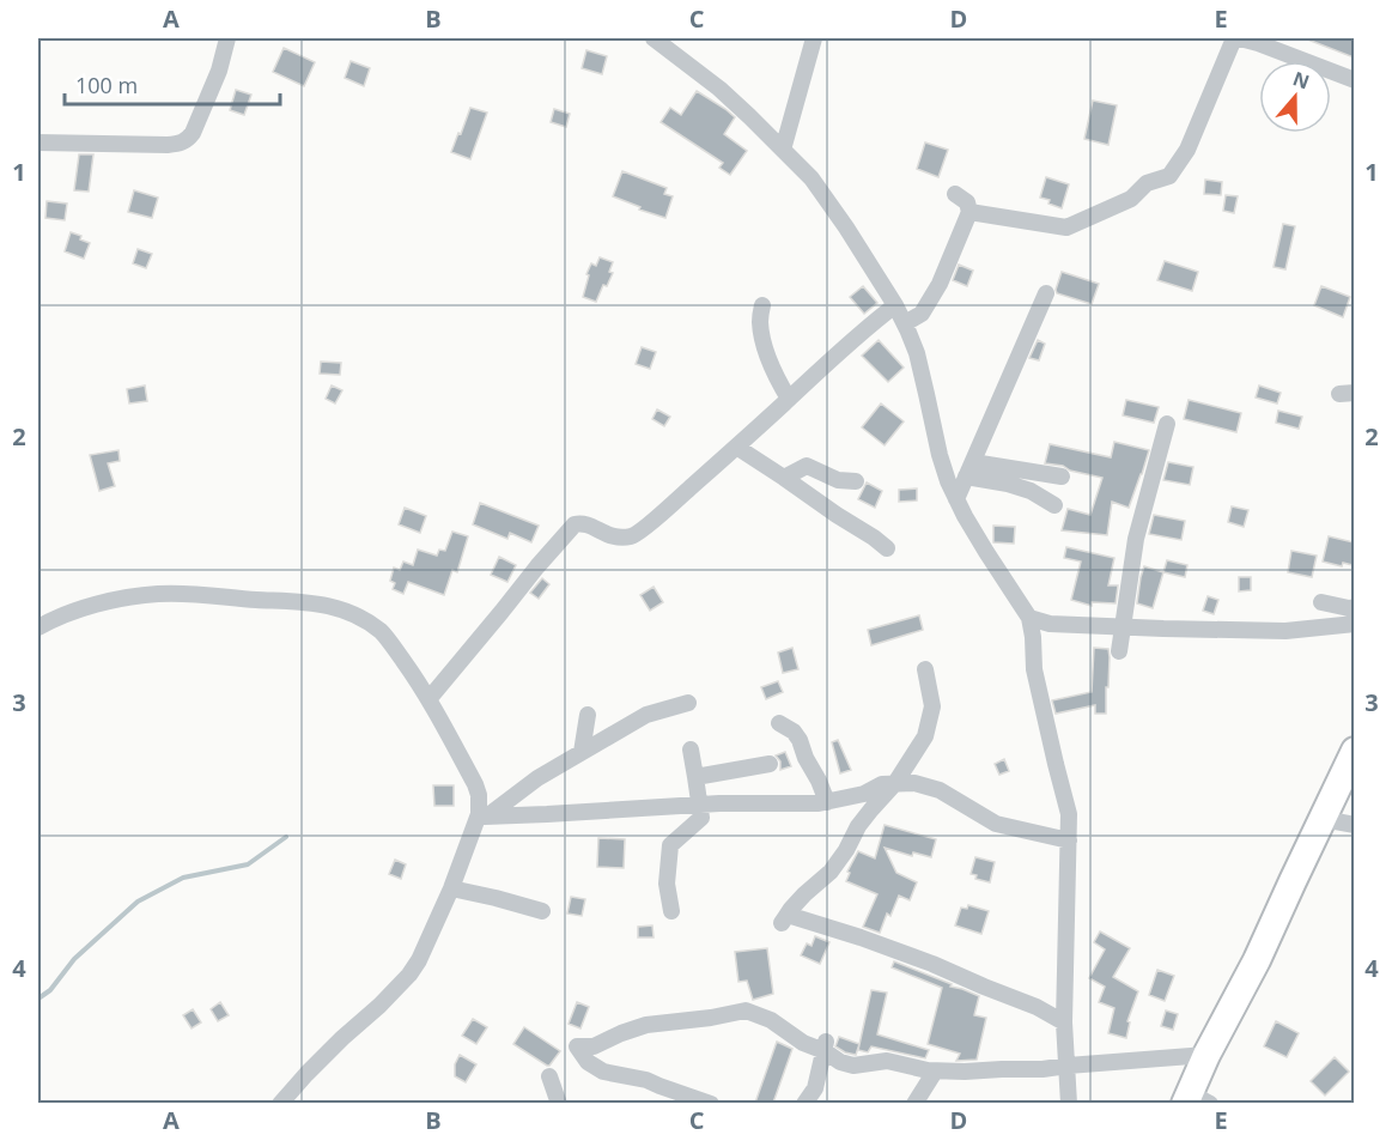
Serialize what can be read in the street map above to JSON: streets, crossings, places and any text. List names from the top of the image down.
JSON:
{
  "scale_bar": "100 m",
  "north": "top",
  "grid": {
    "columns": [
      "A",
      "B",
      "C",
      "D",
      "E"
    ],
    "rows": [
      "1",
      "2",
      "3",
      "4"
    ]
  }
}
